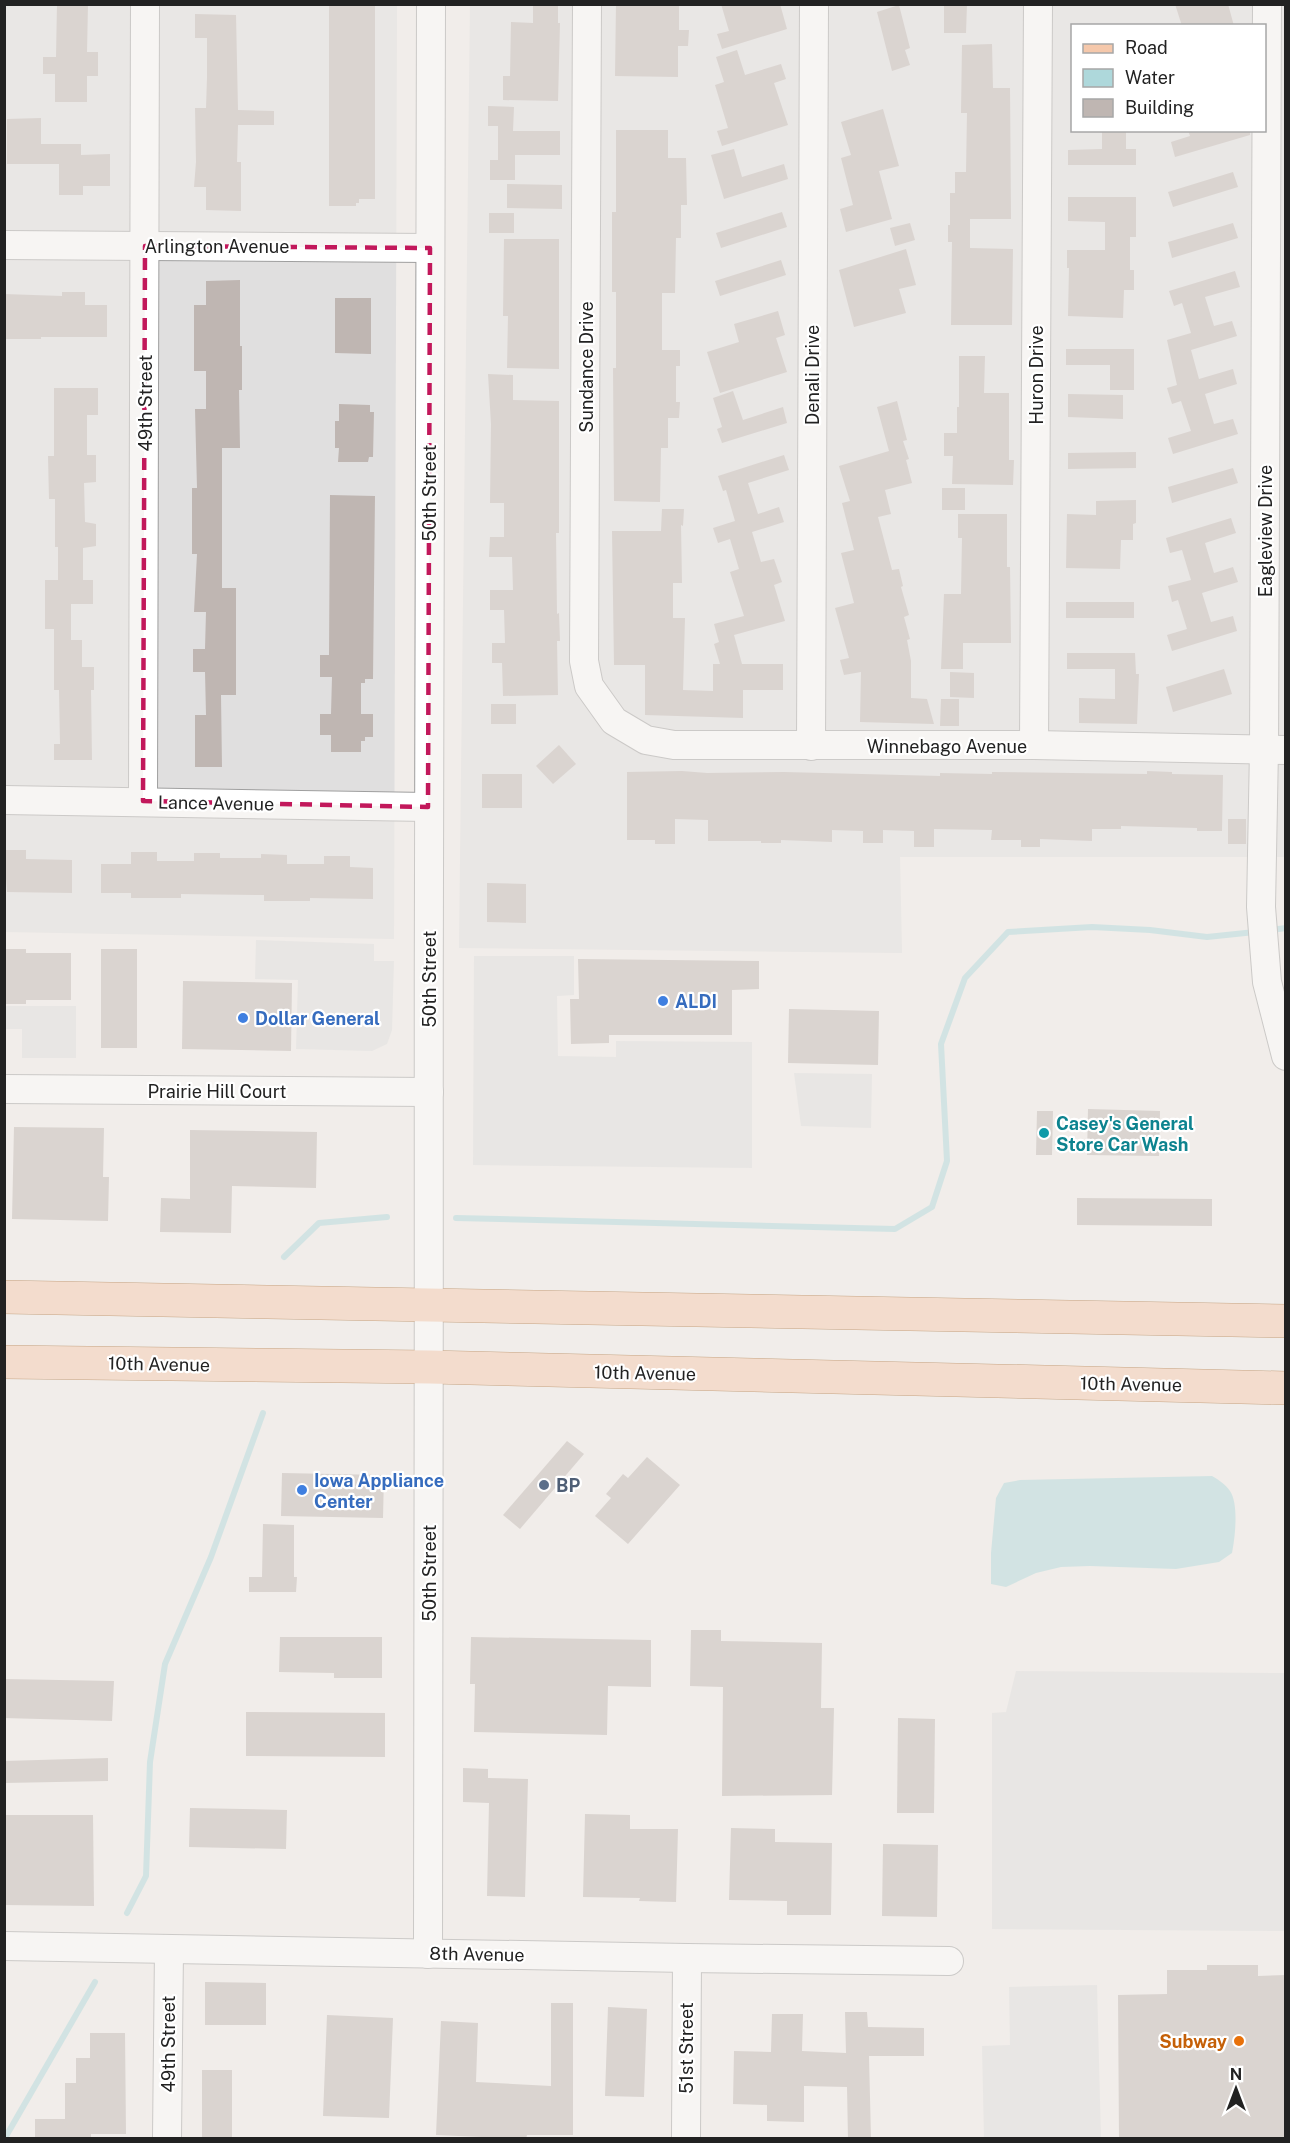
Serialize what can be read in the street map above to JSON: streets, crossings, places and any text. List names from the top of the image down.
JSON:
{
  "streets": {
    "main road": ["10th Avenue"],
    "street": [
      "Arlington Avenue",
      "Sundance Drive",
      "Denali Drive",
      "Huron Drive",
      "49th Street",
      "50th Street",
      "Eagleview Drive",
      "Winnebago Avenue",
      "Lance Avenue",
      "Prairie Hill Court",
      "8th Avenue",
      "51st Street"
    ]
  },
  "crossings": [
    ["Arlington Avenue", "49th Street"],
    ["Arlington Avenue", "50th Street"],
    ["Sundance Drive", "Winnebago Avenue"],
    ["Denali Drive", "Winnebago Avenue"],
    ["Huron Drive", "Winnebago Avenue"],
    ["49th Street", "Lance Avenue"],
    ["49th Street", "8th Avenue"],
    ["50th Street", "Lance Avenue"],
    ["50th Street", "Prairie Hill Court"],
    ["50th Street", "10th Avenue"],
    ["50th Street", "8th Avenue"],
    ["Eagleview Drive", "Winnebago Avenue"],
    ["8th Avenue", "51st Street"]
  ],
  "places": [
    "ALDI",
    "Dollar General",
    "Casey's General Store Car Wash",
    "BP",
    "Iowa Appliance Center",
    "Subway"
  ],
  "legend": ["Road", "Water", "Building"],
  "north": "top"
}
